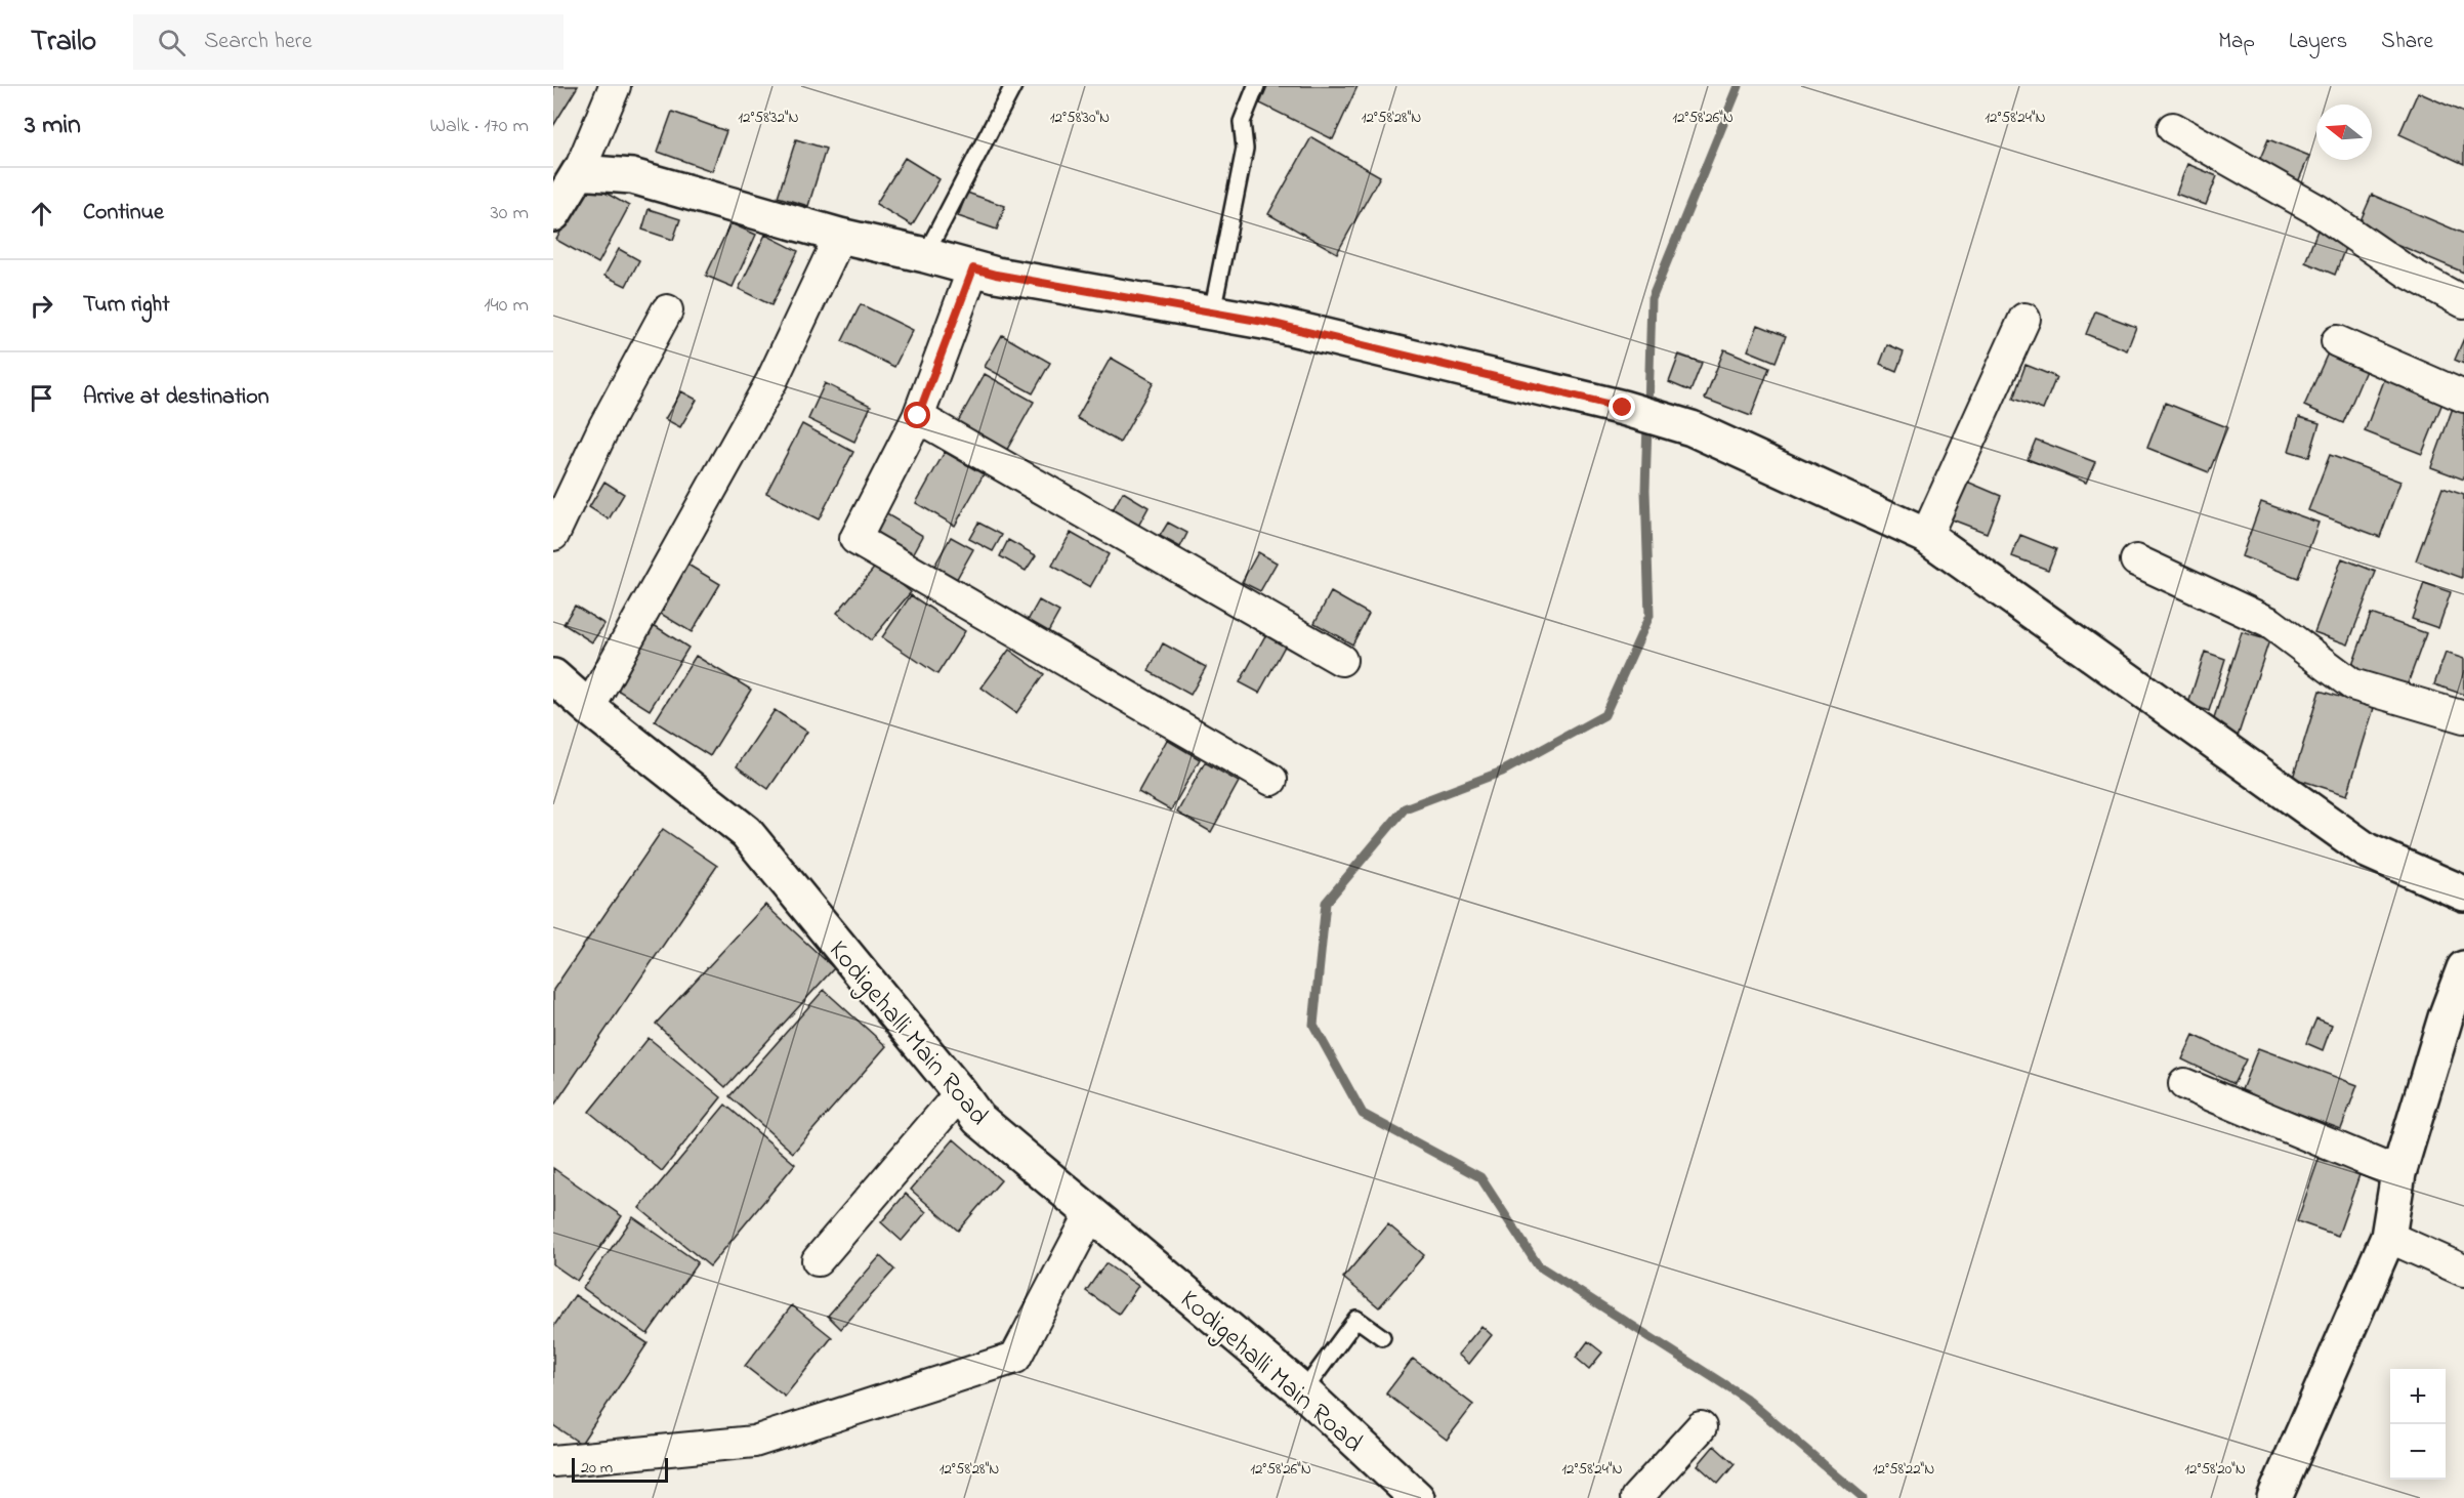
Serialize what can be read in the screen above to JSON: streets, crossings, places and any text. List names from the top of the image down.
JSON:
{
  "streets": {
    "street": ["Kodigehalli Main Road"]
  },
  "scale_bar": "20 m",
  "north": "left",
  "page": {
    "header": "Trailo",
    "search": "Search here",
    "nav": ["Map", "Layers", "Share"],
    "heading": ["3 min", "Walk · 170 m"],
    "list": [
      ["Continue", "30 m"],
      ["Turn right", "140 m"],
      "Arrive at destination"
    ],
    "map_buttons": ["+", "−"],
    "scale": "20 m"
  },
  "coordinates": [
    "12°58'32\"N",
    "12°58'30\"N",
    "12°58'28\"N",
    "12°58'26\"N",
    "12°58'24\"N",
    "12°58'22\"N",
    "12°58'20\"N"
  ]
}
